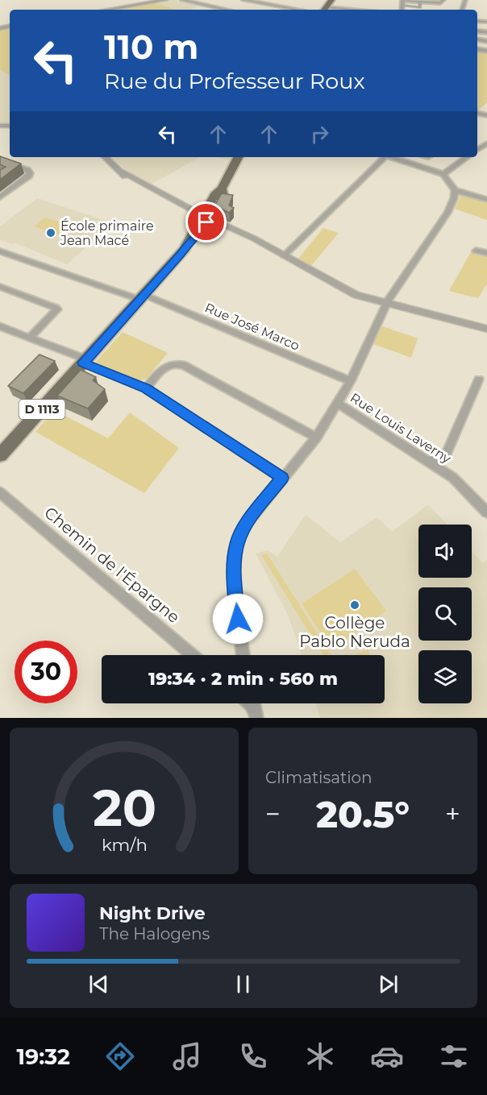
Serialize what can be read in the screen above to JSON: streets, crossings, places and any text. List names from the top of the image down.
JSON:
{
  "streets": {
    "main road": ["D 1113"],
    "street": ["Rue José Marco", "Rue Louis Laverny", "Chemin de l'Épargne"]
  },
  "crossings": [
    ["Rue José Marco", "D 1113"],
    ["Rue José Marco", "Rue Louis Laverny"]
  ],
  "places": ["École primaire Jean Macé", "Collège Pablo Neruda"],
  "page": {
    "turn": ["110 m", "Rue du Professeur Roux"],
    "limit": "30",
    "trip": "19:34 · 2 min · 560 m",
    "tile": "Climatisation",
    "heat": ["−", "20.5°", "+"],
    "song": ["Night Drive", "The Halogens"],
    "tabs": "19:32",
    "gauge": ["20", "km/h"]
  }
}
